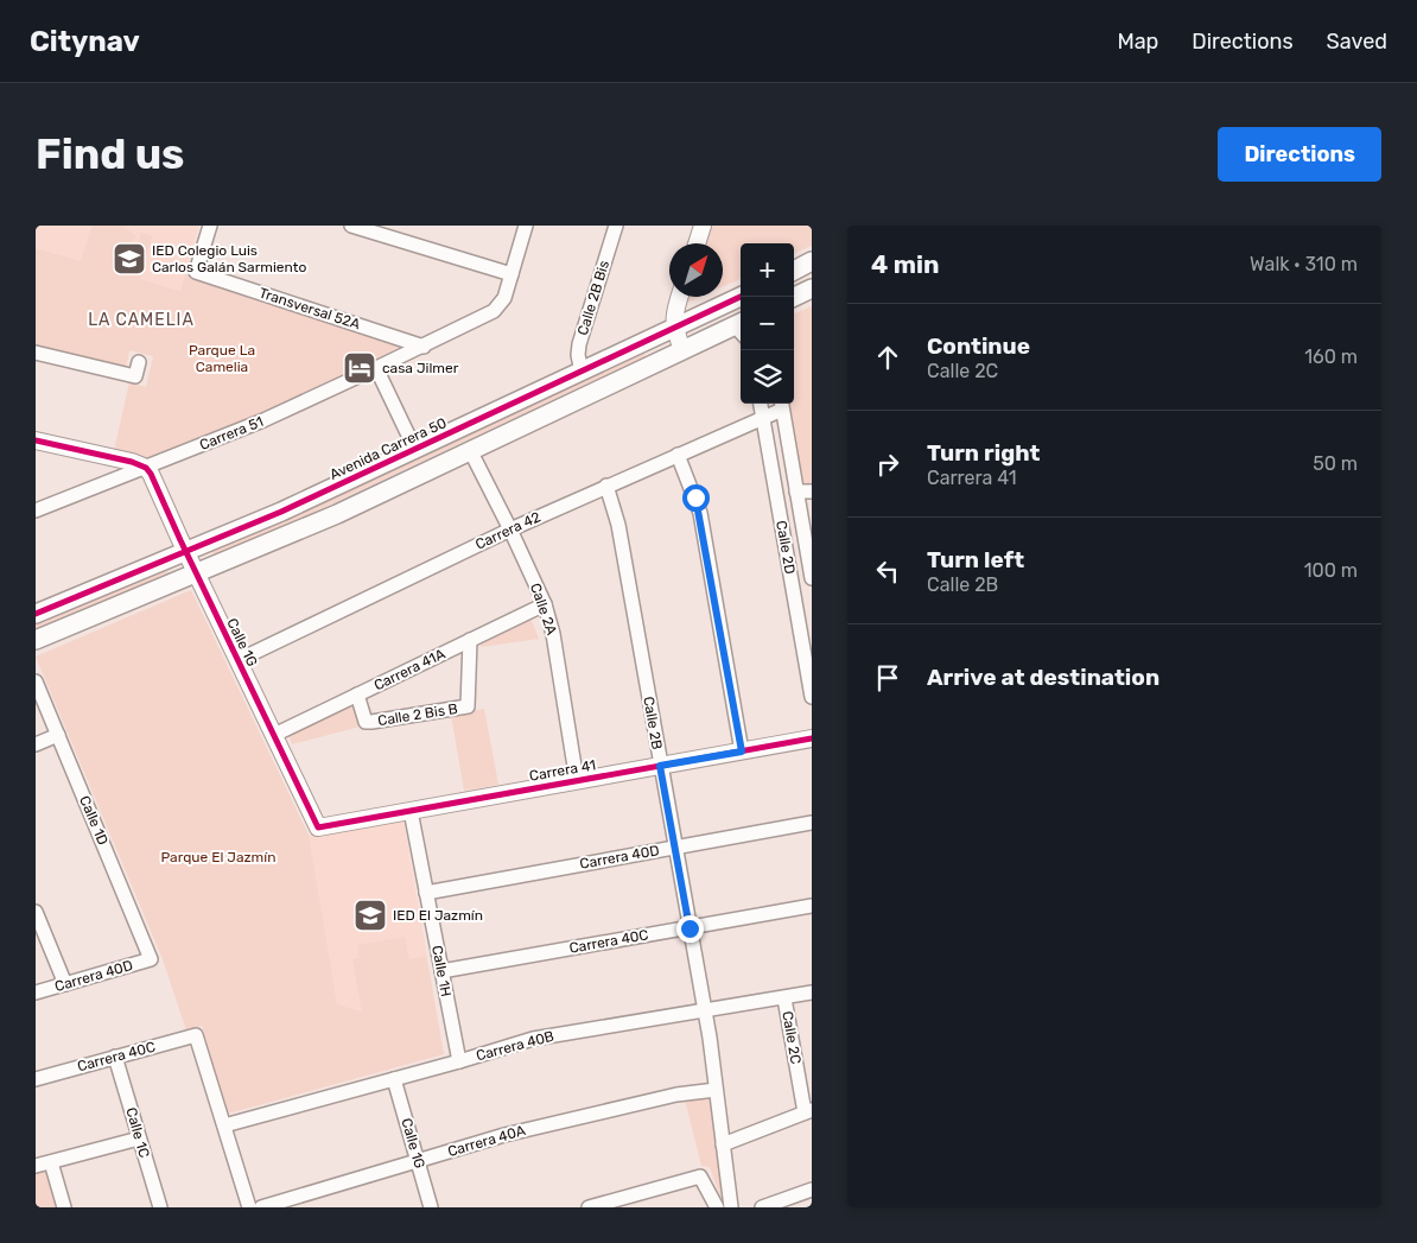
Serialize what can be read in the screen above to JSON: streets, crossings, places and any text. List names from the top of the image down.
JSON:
{
  "streets": {
    "main road": ["Avenida Carrera 50"],
    "street": [
      "Calle 2B Bis",
      "Transversal 52A",
      "Carrera 51",
      "Carrera 42",
      "Calle 2D",
      "Calle 2A",
      "Calle 1G",
      "Carrera 41A",
      "Calle 2 Bis B",
      "Calle 2B",
      "Carrera 41",
      "Calle 1D",
      "Carrera 40D",
      "Carrera 40C",
      "Calle 1H",
      "Calle 2C",
      "Carrera 40B",
      "Calle 1C",
      "Carrera 40A"
    ]
  },
  "crossings": [
    ["Calle 2B Bis", "Avenida Carrera 50"],
    ["Transversal 52A", "Carrera 51"],
    ["Carrera 51", "Calle 1G"],
    ["Avenida Carrera 50", "Calle 1G"],
    ["Carrera 42", "Calle 2D"],
    ["Carrera 42", "Calle 2A"],
    ["Carrera 42", "Calle 1G"],
    ["Carrera 42", "Calle 2B"],
    ["Calle 2A", "Carrera 41A"],
    ["Calle 2A", "Carrera 41"],
    ["Calle 1G", "Carrera 41A"],
    ["Calle 1G", "Carrera 41"],
    ["Calle 1G", "Carrera 40B"],
    ["Calle 1G", "Carrera 40A"],
    ["Carrera 41A", "Calle 2 Bis B"],
    ["Calle 2B", "Carrera 41"],
    ["Calle 2B", "Carrera 40D"],
    ["Calle 2B", "Carrera 40C"],
    ["Calle 2B", "Carrera 40B"],
    ["Calle 2B", "Carrera 40A"],
    ["Carrera 41", "Calle 1H"],
    ["Calle 1D", "Carrera 40D"],
    ["Carrera 40D", "Calle 1H"],
    ["Carrera 40C", "Calle 1H"],
    ["Carrera 40C", "Carrera 40B"],
    ["Carrera 40C", "Calle 1C"],
    ["Calle 1H", "Carrera 40B"],
    ["Calle 2C", "Carrera 40B"]
  ],
  "districts": ["LA CAMELIA"],
  "parks": ["Parque La Camelia", "Parque El Jazmín"],
  "places": {
    "school or university": ["IED Colegio Luis Carlos Galán Sarmiento", "IED El Jazmín"],
    "hotel": ["casa Jilmer"]
  },
  "north": "top right",
  "page": {
    "header": "Citynav",
    "nav": ["Map", "Directions", "Saved"],
    "buttons": "Directions",
    "title": "Find us",
    "heading": ["4 min", "Walk · 310 m"],
    "map_buttons": ["+", "−"],
    "list": [
      ["Continue", "Calle 2C", "160 m"],
      ["Turn right", "Carrera 41", "50 m"],
      ["Turn left", "Calle 2B", "100 m"],
      "Arrive at destination"
    ]
  }
}
